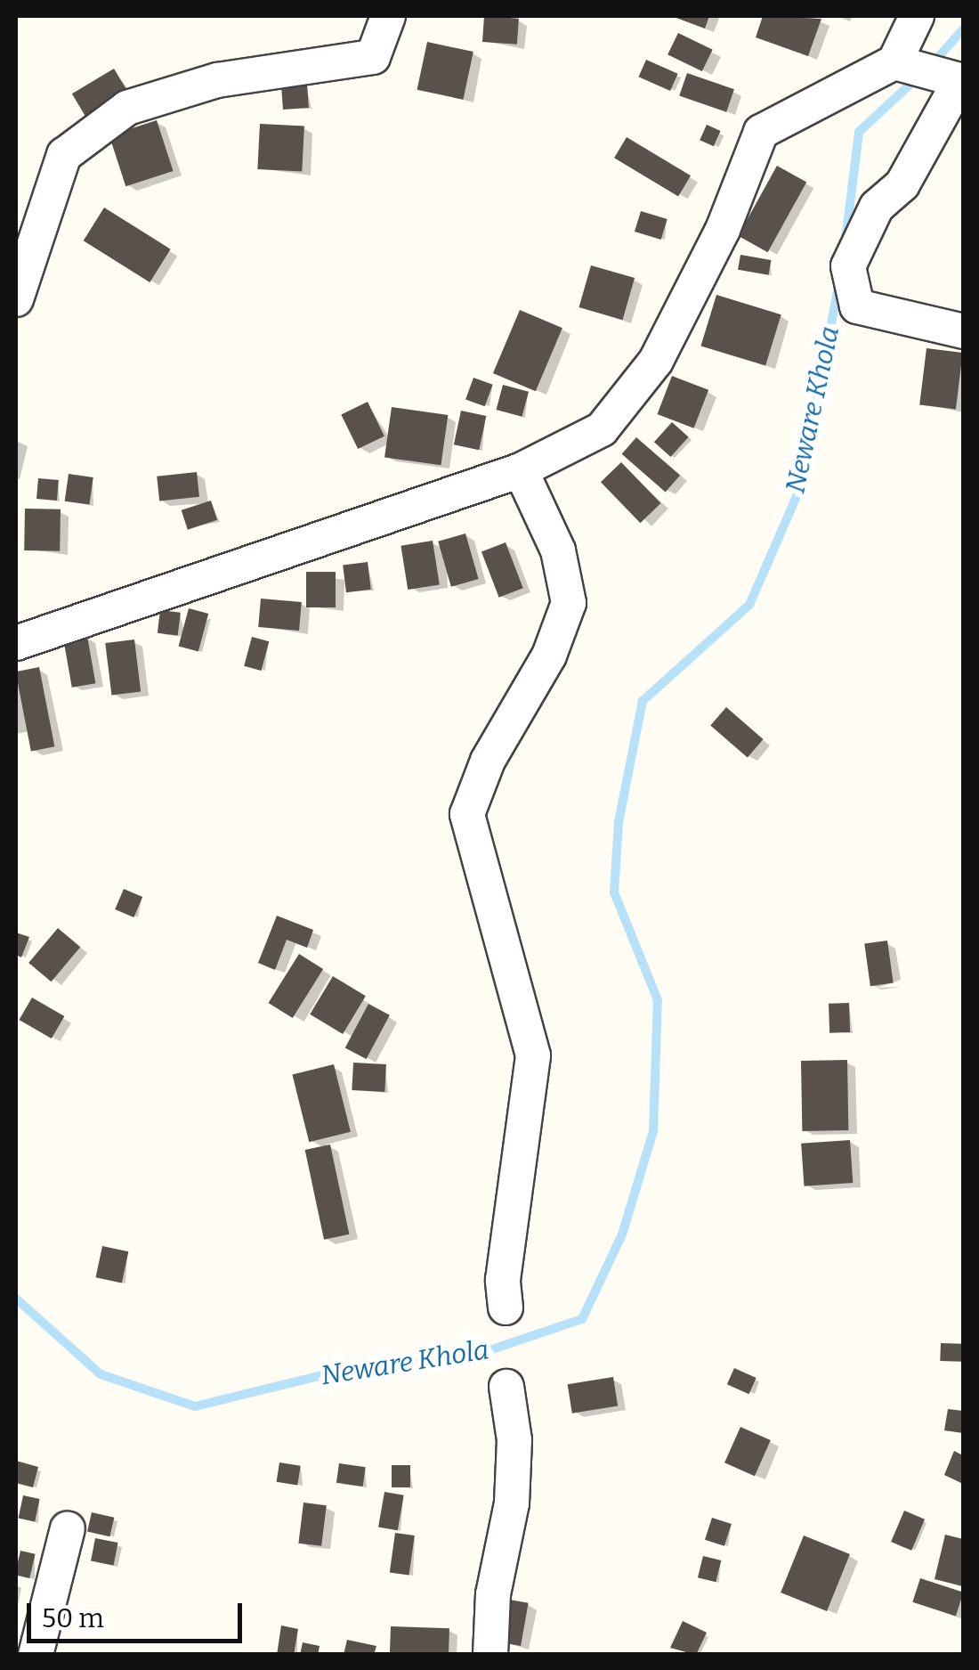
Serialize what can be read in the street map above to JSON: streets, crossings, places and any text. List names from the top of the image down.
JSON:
{
  "water": ["Neware Khola"],
  "scale_bar": "50 m"
}
